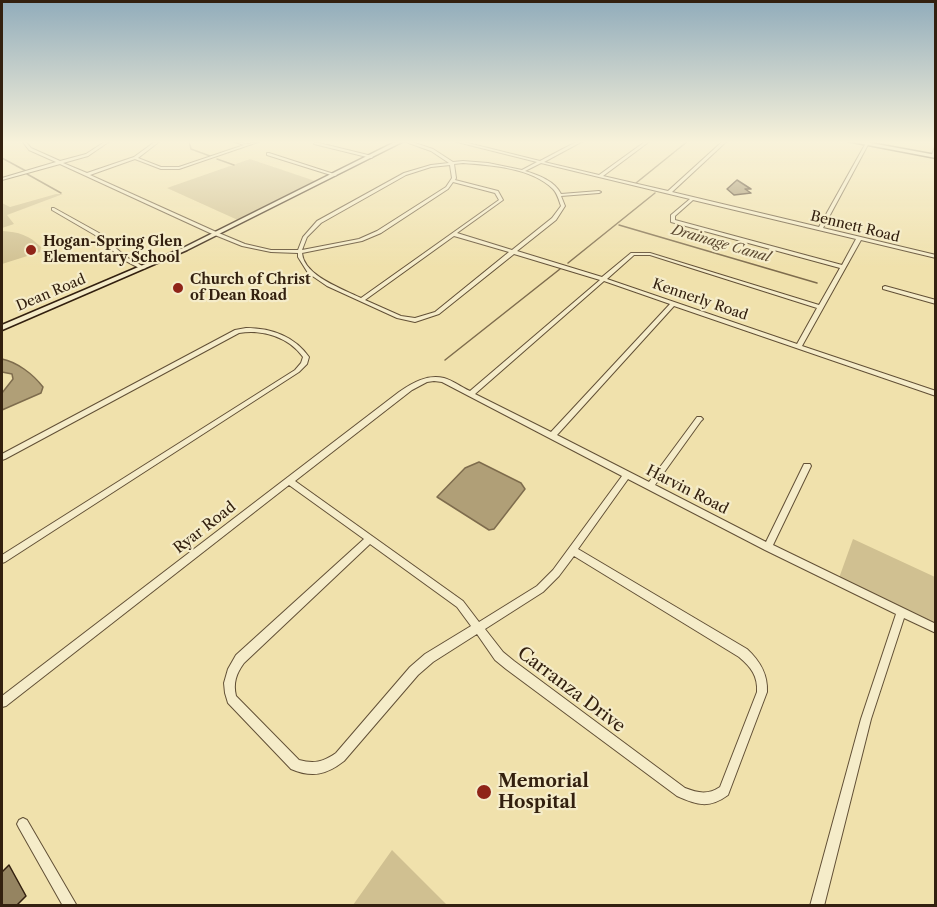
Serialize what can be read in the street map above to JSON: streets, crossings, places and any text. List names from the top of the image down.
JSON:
{
  "streets": {
    "main road": ["Dean Road"],
    "street": [
      "Bennett Road",
      "Kennerly Road",
      "Harvin Road",
      "Ryar Road",
      "Carranza Drive"
    ]
  },
  "crossings": [
    ["Harvin Road", "Ryar Road"],
    ["Ryar Road", "Carranza Drive"]
  ],
  "water": ["Drainage Canal"],
  "places": ["Hogan-Spring Glen Elementary School", "Church of Christ of Dean Road", "Memorial Hospital"]
}
